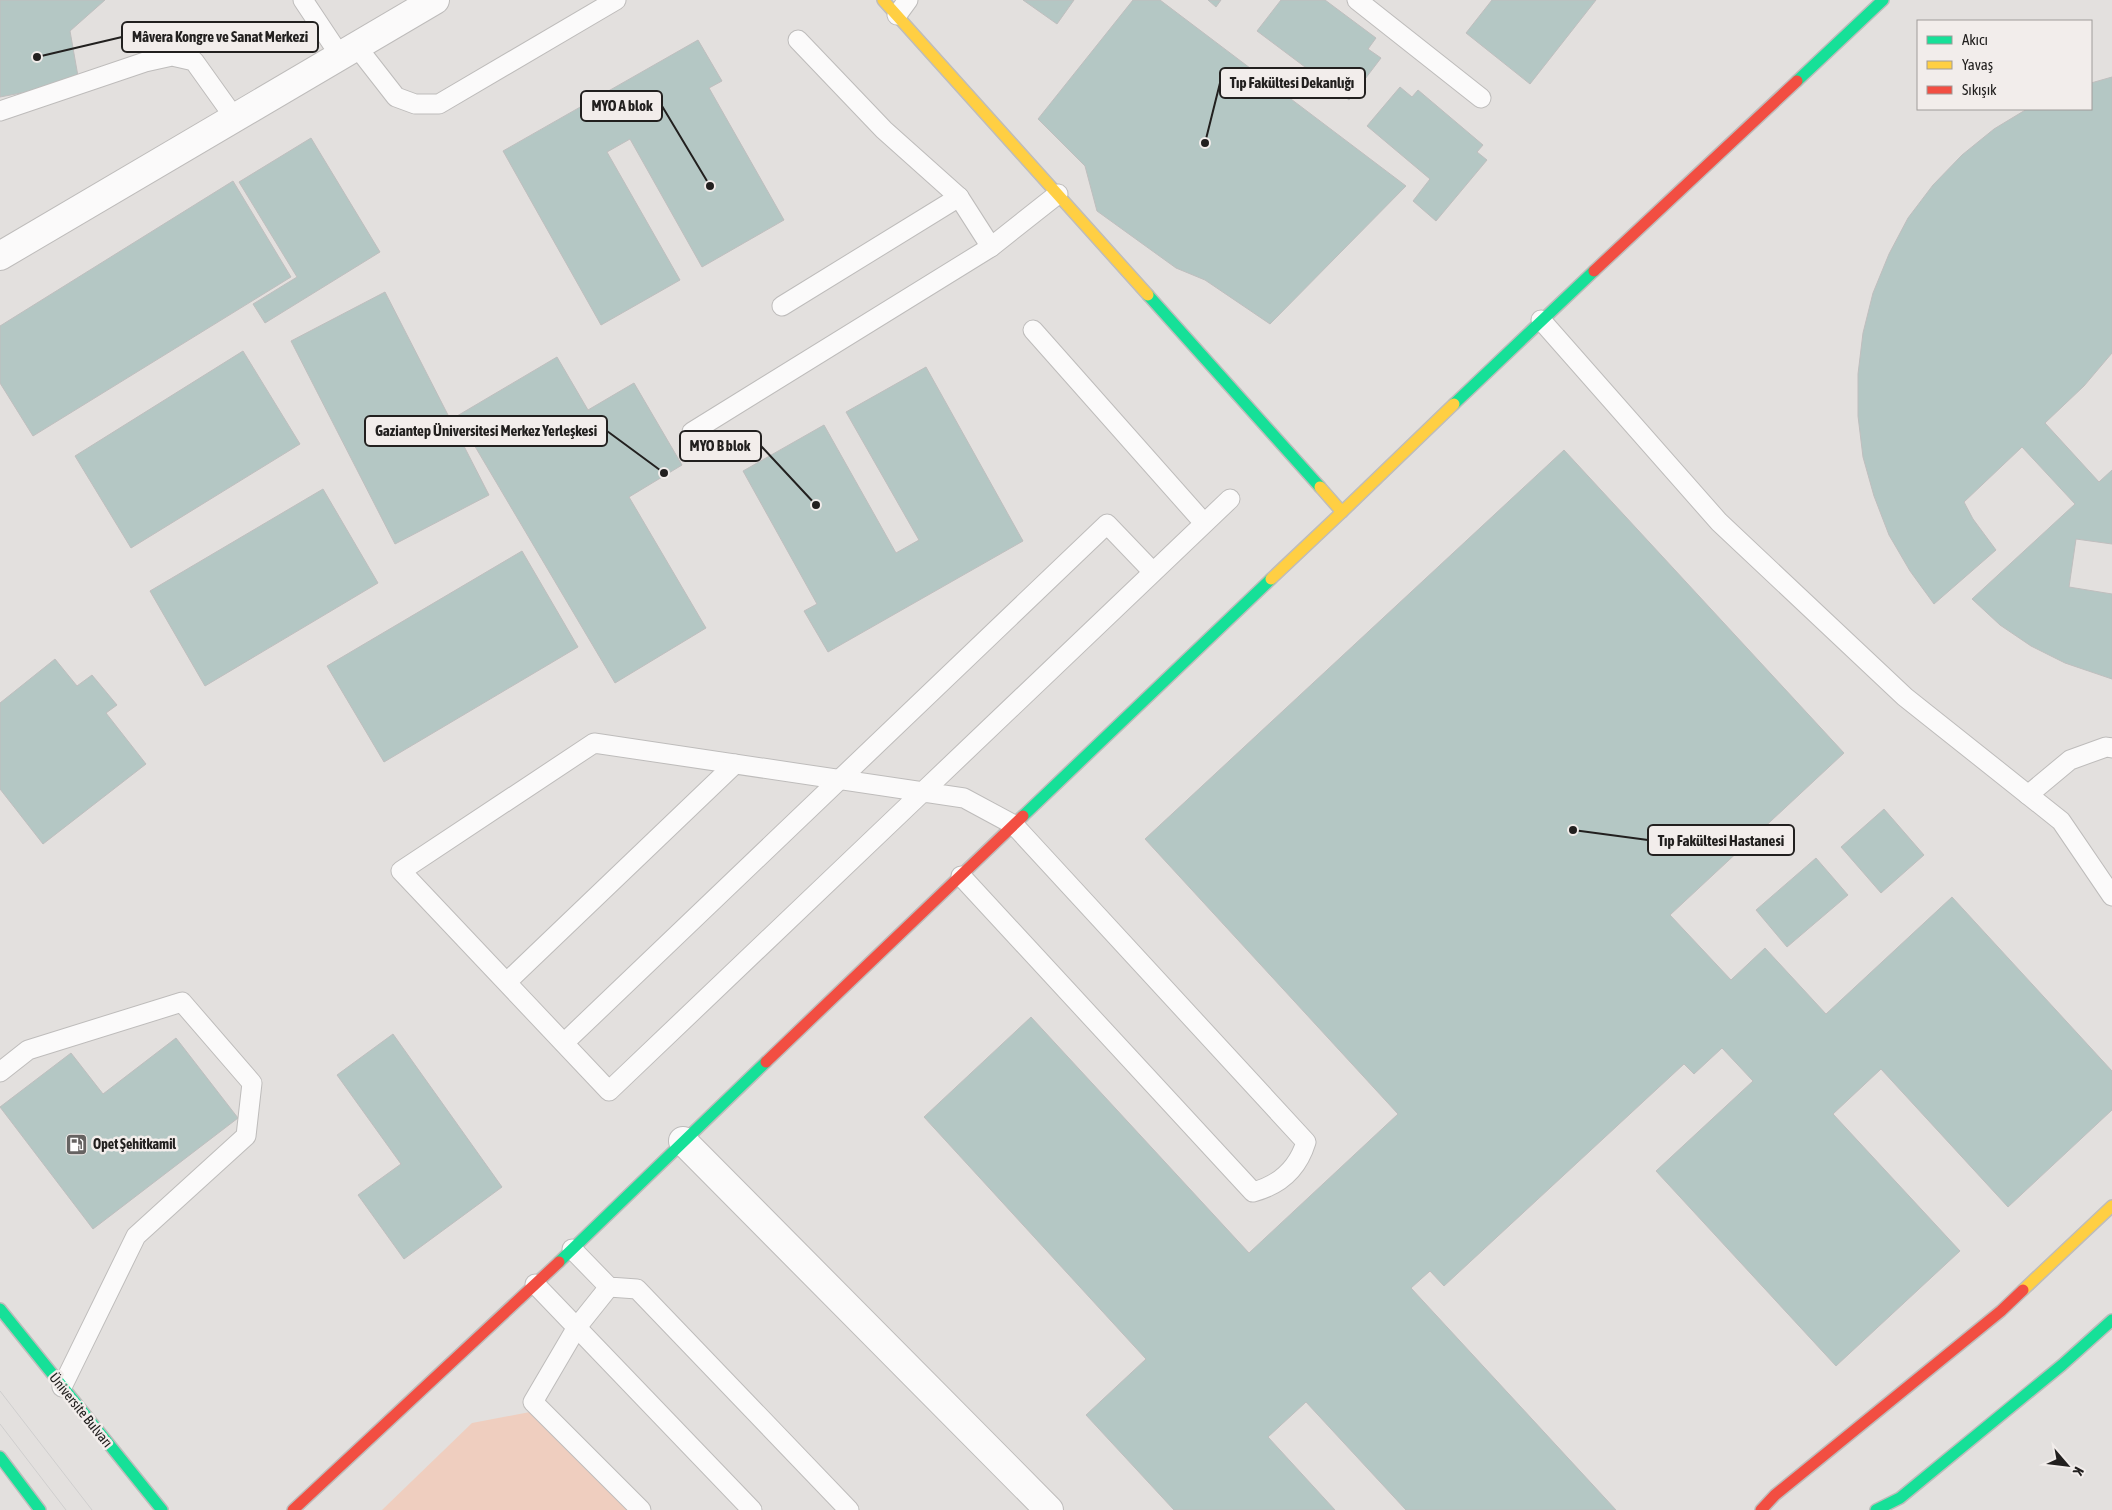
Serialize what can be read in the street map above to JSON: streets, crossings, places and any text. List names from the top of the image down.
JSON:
{
  "streets": {
    "street": ["Üniversite Bulvarı"]
  },
  "places": {
    "other": [
      "Mâvera Kongre ve Sanat Merkezi",
      "Tıp Fakültesi Dekanlığı",
      "MYO A blok",
      "Gaziantep Üniversitesi Merkez Yerleşkesi",
      "MYO B blok",
      "Tıp Fakültesi Hastanesi"
    ],
    "fuel station": ["Opet Şehitkamil"]
  },
  "legend": ["Akıcı", "Yavaş", "Sıkışık"],
  "north": "bottom right"
}
